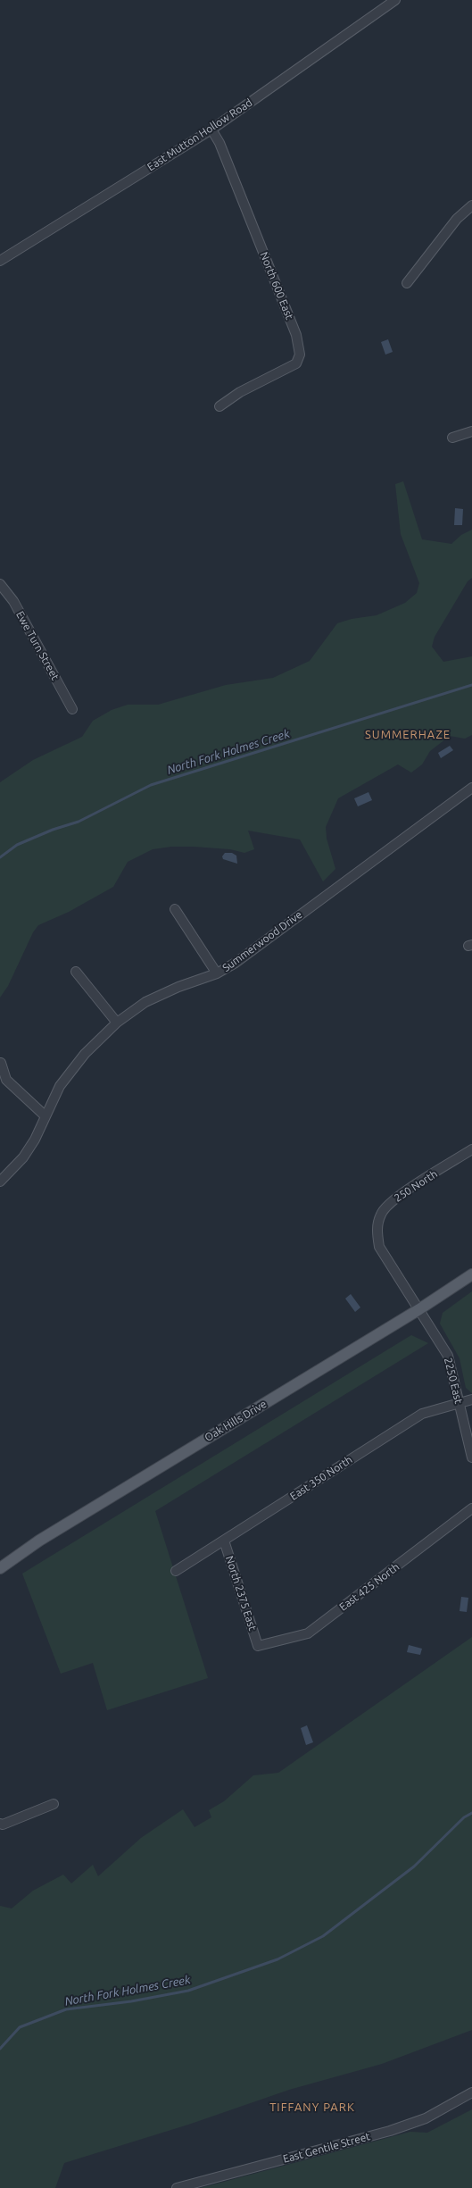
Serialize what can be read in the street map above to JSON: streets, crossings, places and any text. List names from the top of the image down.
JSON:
{
  "streets": {
    "main road": ["Oak Hills Drive"],
    "street": [
      "East Mutton Hollow Road",
      "North 600 East",
      "Ewe Turn Street",
      "Summerwood Drive",
      "250 North",
      "2250 East",
      "East 350 North",
      "East 425 North",
      "North 2375 East",
      "East Gentile Street"
    ]
  },
  "crossings": [
    ["East Mutton Hollow Road", "North 600 East"],
    ["250 North", "2250 East"],
    ["250 North", "Oak Hills Drive"],
    ["2250 East", "Oak Hills Drive"],
    ["2250 East", "East 350 North"],
    ["East 350 North", "North 2375 East"],
    ["East 425 North", "North 2375 East"]
  ],
  "districts": ["SUMMERHAZE", "TIFFANY PARK"],
  "water": ["North Fork Holmes Creek"]
}
